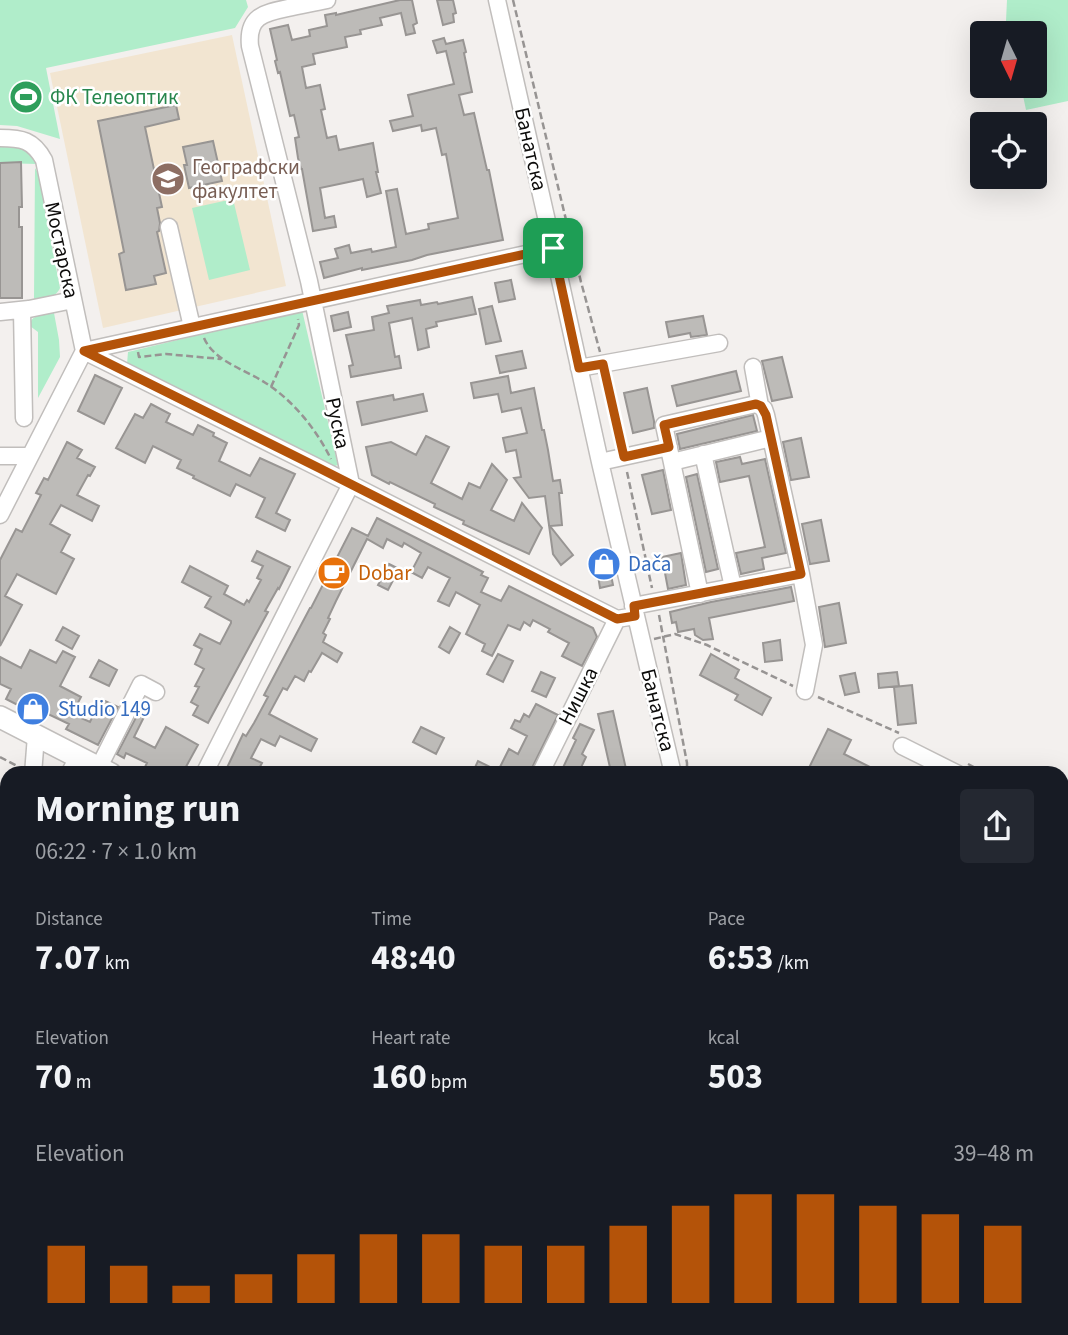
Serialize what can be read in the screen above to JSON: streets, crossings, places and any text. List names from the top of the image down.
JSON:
{
  "streets": {
    "street": [
      "Банатска",
      "Мостарска",
      "Руска",
      "Нишка"
    ]
  },
  "places": {
    "sports": ["ФК Телеоптик"],
    "school or university": ["Географски факултет"],
    "shop": ["Dača", "Studio 149"],
    "cafe": ["Dobar"]
  },
  "north": "bottom",
  "page": {
    "heading": ["Morning run", "06:22 · 7 × 1.0 km"],
    "stats": [
      ["Distance", "7.07 km"],
      ["Time", "48:40"],
      ["Pace", "6:53 /km"],
      ["Elevation", "70 m"],
      ["Heart rate", "160 bpm"],
      ["kcal", "503"]
    ],
    "chart": ["Elevation", "39–48 m"]
  }
}
